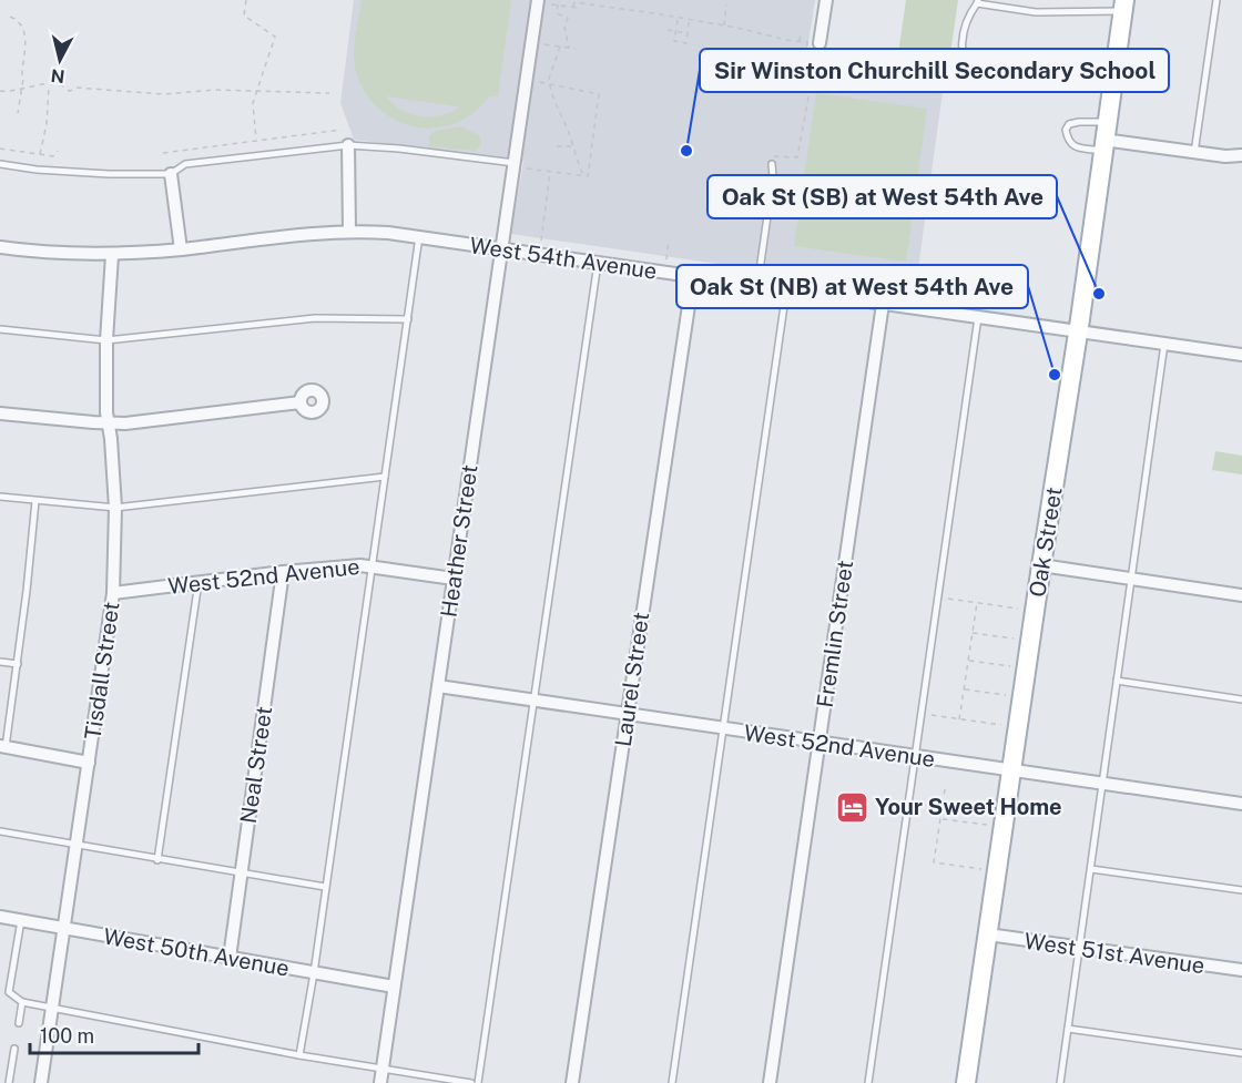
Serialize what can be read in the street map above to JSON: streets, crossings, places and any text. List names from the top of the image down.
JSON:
{
  "streets": {
    "main road": ["Oak Street"],
    "street": [
      "West 54th Avenue",
      "Heather Street",
      "West 52nd Avenue",
      "Fremlin Street",
      "Tisdall Street",
      "Laurel Street",
      "Neal Street",
      "West 50th Avenue",
      "West 51st Avenue"
    ]
  },
  "crossings": [
    ["West 54th Avenue", "Heather Street"],
    ["West 54th Avenue", "Oak Street"],
    ["West 54th Avenue", "Fremlin Street"],
    ["West 54th Avenue", "Tisdall Street"],
    ["West 54th Avenue", "Laurel Street"],
    ["Heather Street", "West 52nd Avenue"],
    ["Heather Street", "West 50th Avenue"],
    ["Oak Street", "West 52nd Avenue"],
    ["Oak Street", "West 51st Avenue"],
    ["West 52nd Avenue", "Fremlin Street"],
    ["West 52nd Avenue", "Tisdall Street"],
    ["West 52nd Avenue", "Laurel Street"],
    ["West 52nd Avenue", "Neal Street"],
    ["Tisdall Street", "West 50th Avenue"],
    ["Neal Street", "West 50th Avenue"]
  ],
  "places": {
    "other": ["Sir Winston Churchill Secondary School", "Oak St (SB) at West 54th Ave", "Oak St (NB) at West 54th Ave"],
    "hotel": ["Your Sweet Home"]
  },
  "scale_bar": "100 m",
  "north": "bottom"
}
